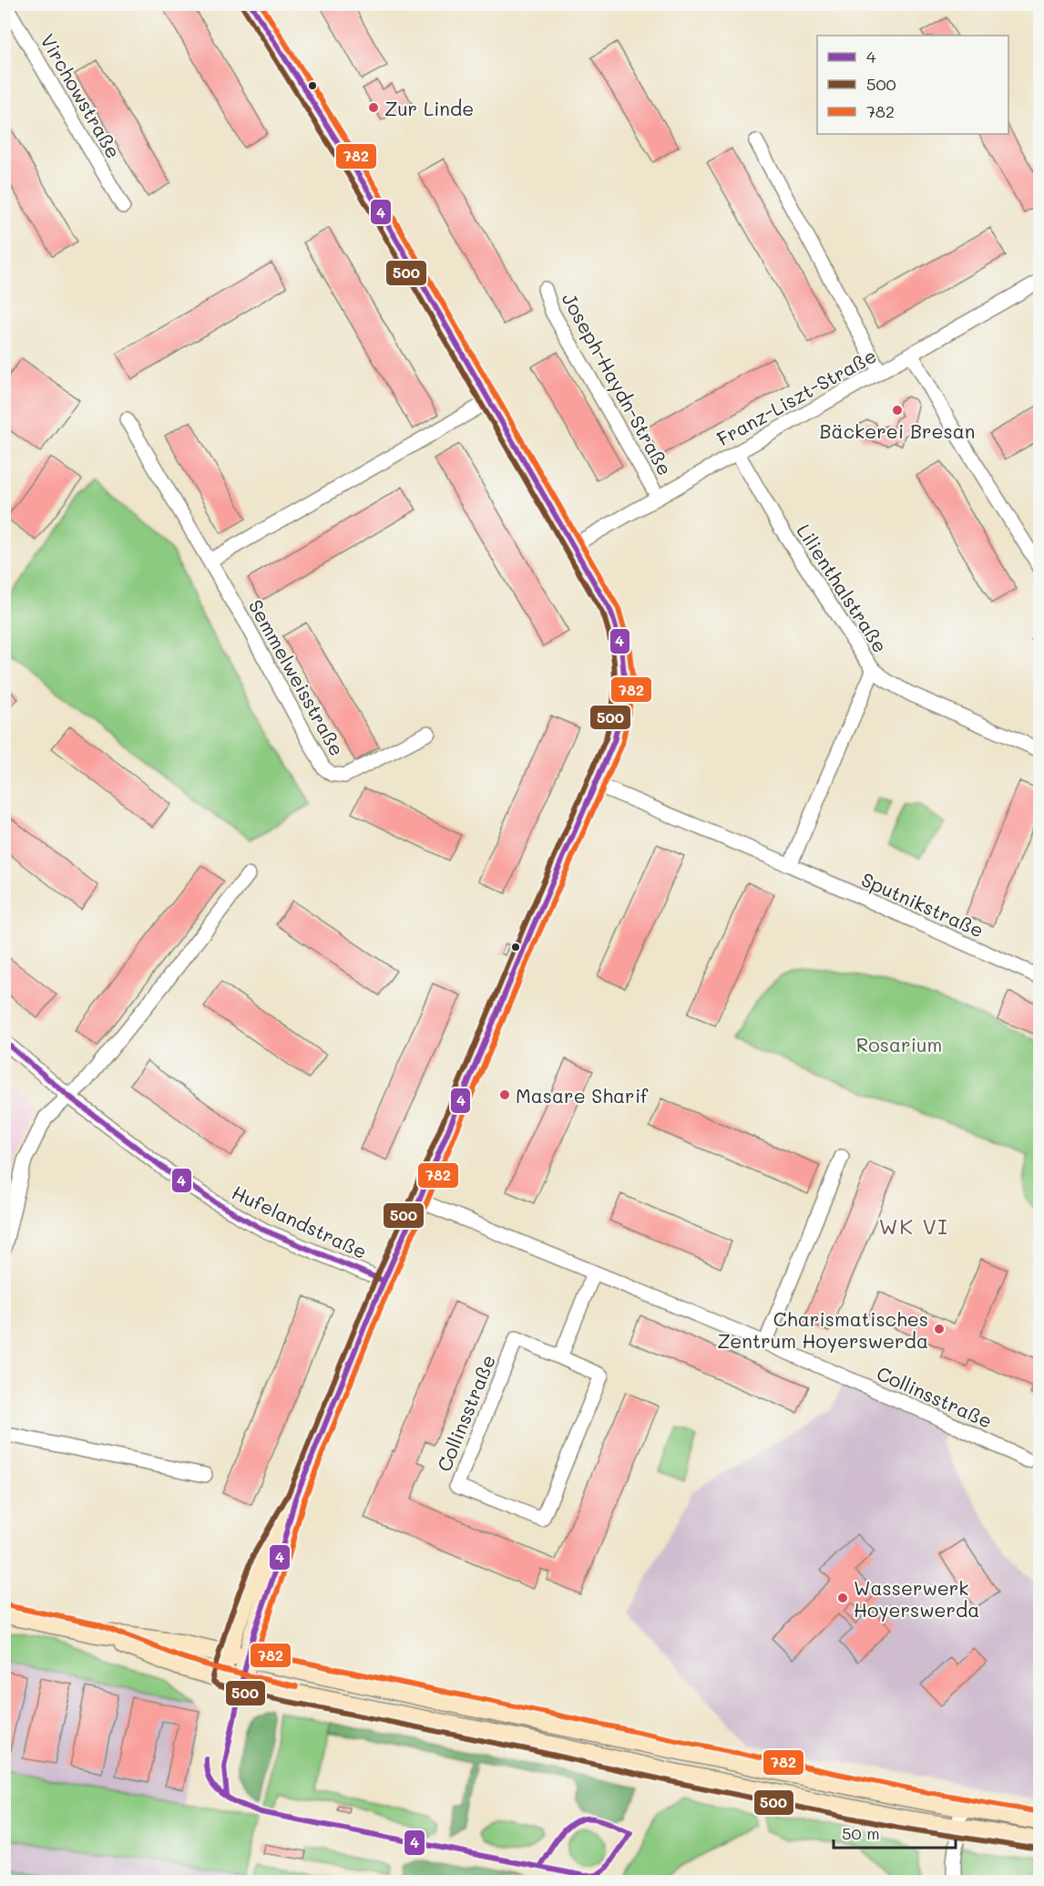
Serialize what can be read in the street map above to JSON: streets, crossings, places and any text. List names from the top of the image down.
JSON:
{
  "streets": {
    "street": [
      "Virchowstraße",
      "Joseph-Haydn-Straße",
      "Franz-Liszt-Straße",
      "Lilienthalstraße",
      "Semmelweisstraße",
      "Sputnikstraße",
      "Hufelandstraße",
      "Collinsstraße"
    ]
  },
  "crossings": [
    ["Joseph-Haydn-Straße", "Franz-Liszt-Straße"],
    ["Franz-Liszt-Straße", "Lilienthalstraße"]
  ],
  "districts": ["WK VI"],
  "parks": ["Rosarium"],
  "places": [
    "Zur Linde",
    "Bäckerei Bresan",
    "Masare Sharif",
    "Charismatisches Zentrum Hoyerswerda",
    "Wasserwerk Hoyerswerda"
  ],
  "lines": ["transit line 4", "transit line 782", "transit line 500"],
  "legend": ["4", "500", "782"],
  "scale_bar": "50 m"
}
